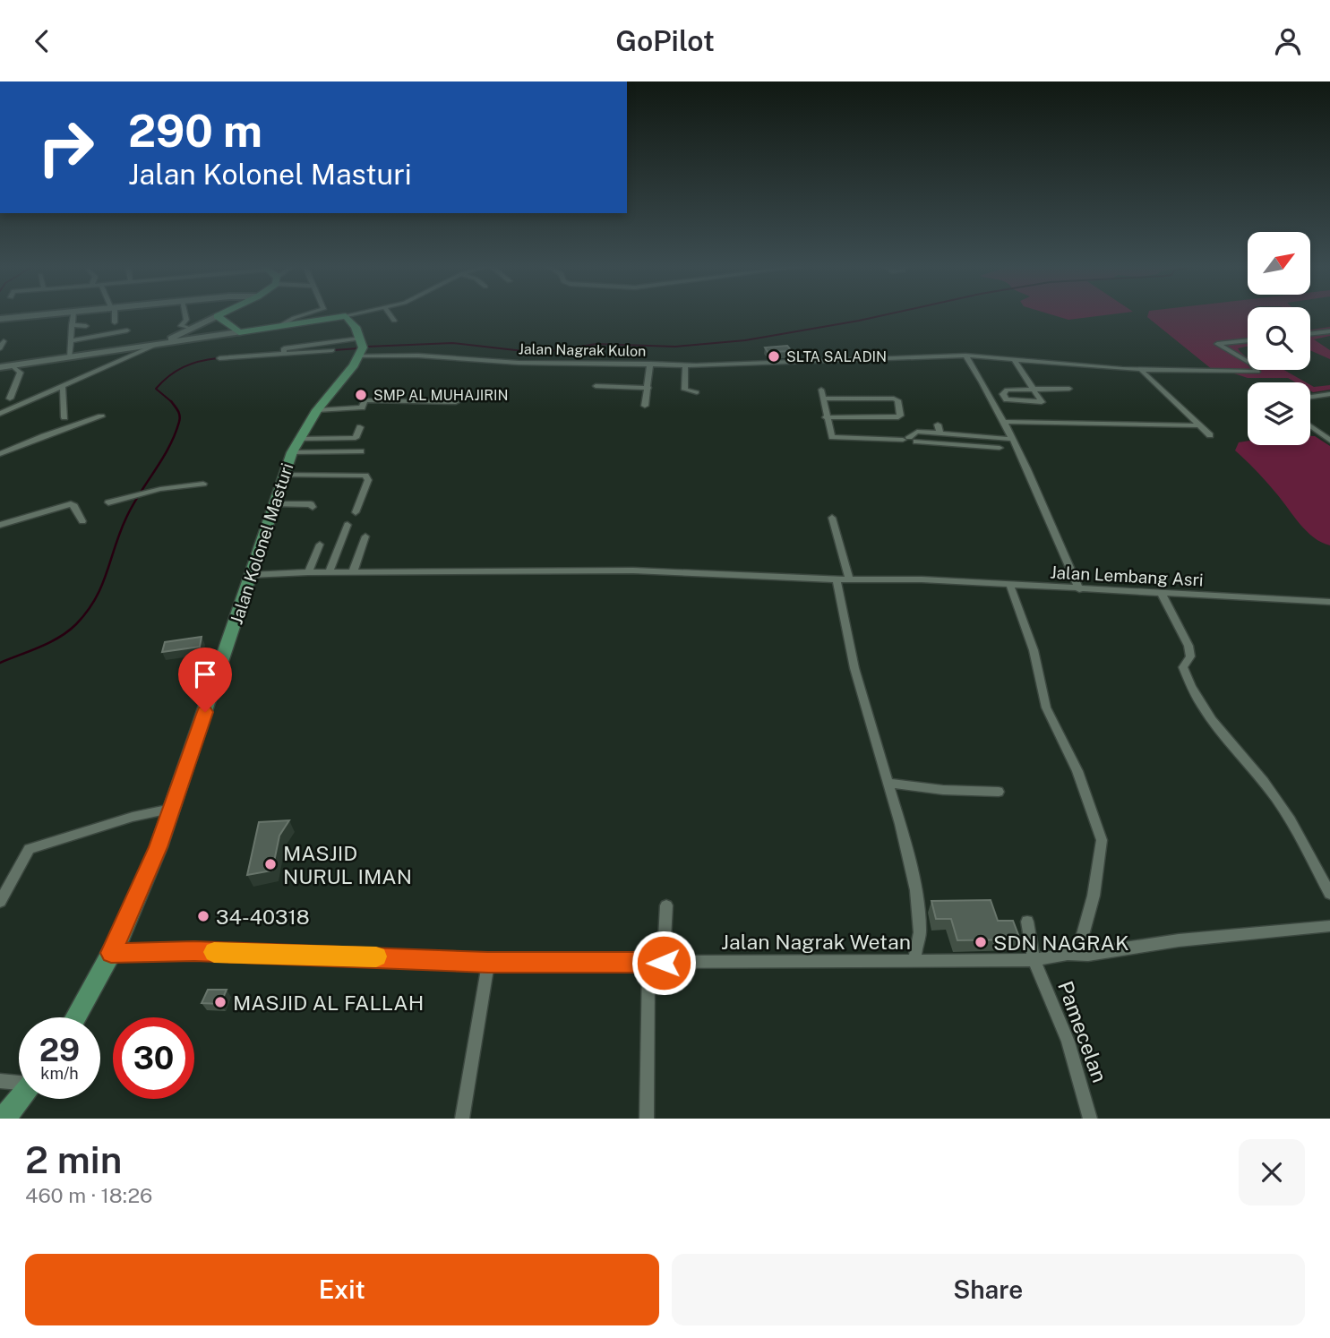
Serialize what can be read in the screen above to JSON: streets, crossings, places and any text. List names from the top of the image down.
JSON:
{
  "streets": {
    "main road": ["Jalan Kolonel Masturi"],
    "street": [
      "Jalan Nagrak Kulon",
      "Jalan Lembang Asri",
      "Jalan Nagrak Wetan",
      "Pamecelan"
    ]
  },
  "crossings": [
    ["Jalan Nagrak Kulon", "Jalan Kolonel Masturi"],
    ["Jalan Kolonel Masturi", "Jalan Lembang Asri"],
    ["Jalan Kolonel Masturi", "Jalan Nagrak Wetan"],
    ["Jalan Nagrak Wetan", "Pamecelan"]
  ],
  "places": [
    "SLTA SALADIN",
    "SMP AL MUHAJIRIN",
    "MASJID NURUL IMAN",
    "34-40318",
    "SDN NAGRAK",
    "MASJID AL FALLAH"
  ],
  "north": "top right",
  "page": {
    "header": "GoPilot",
    "turn": ["290 m", "Jalan Kolonel Masturi"],
    "speed": "29 km/h",
    "limit": "30",
    "heading": ["2 min", "460 m · 18:26"],
    "buttons": ["Exit", "Share"]
  }
}
